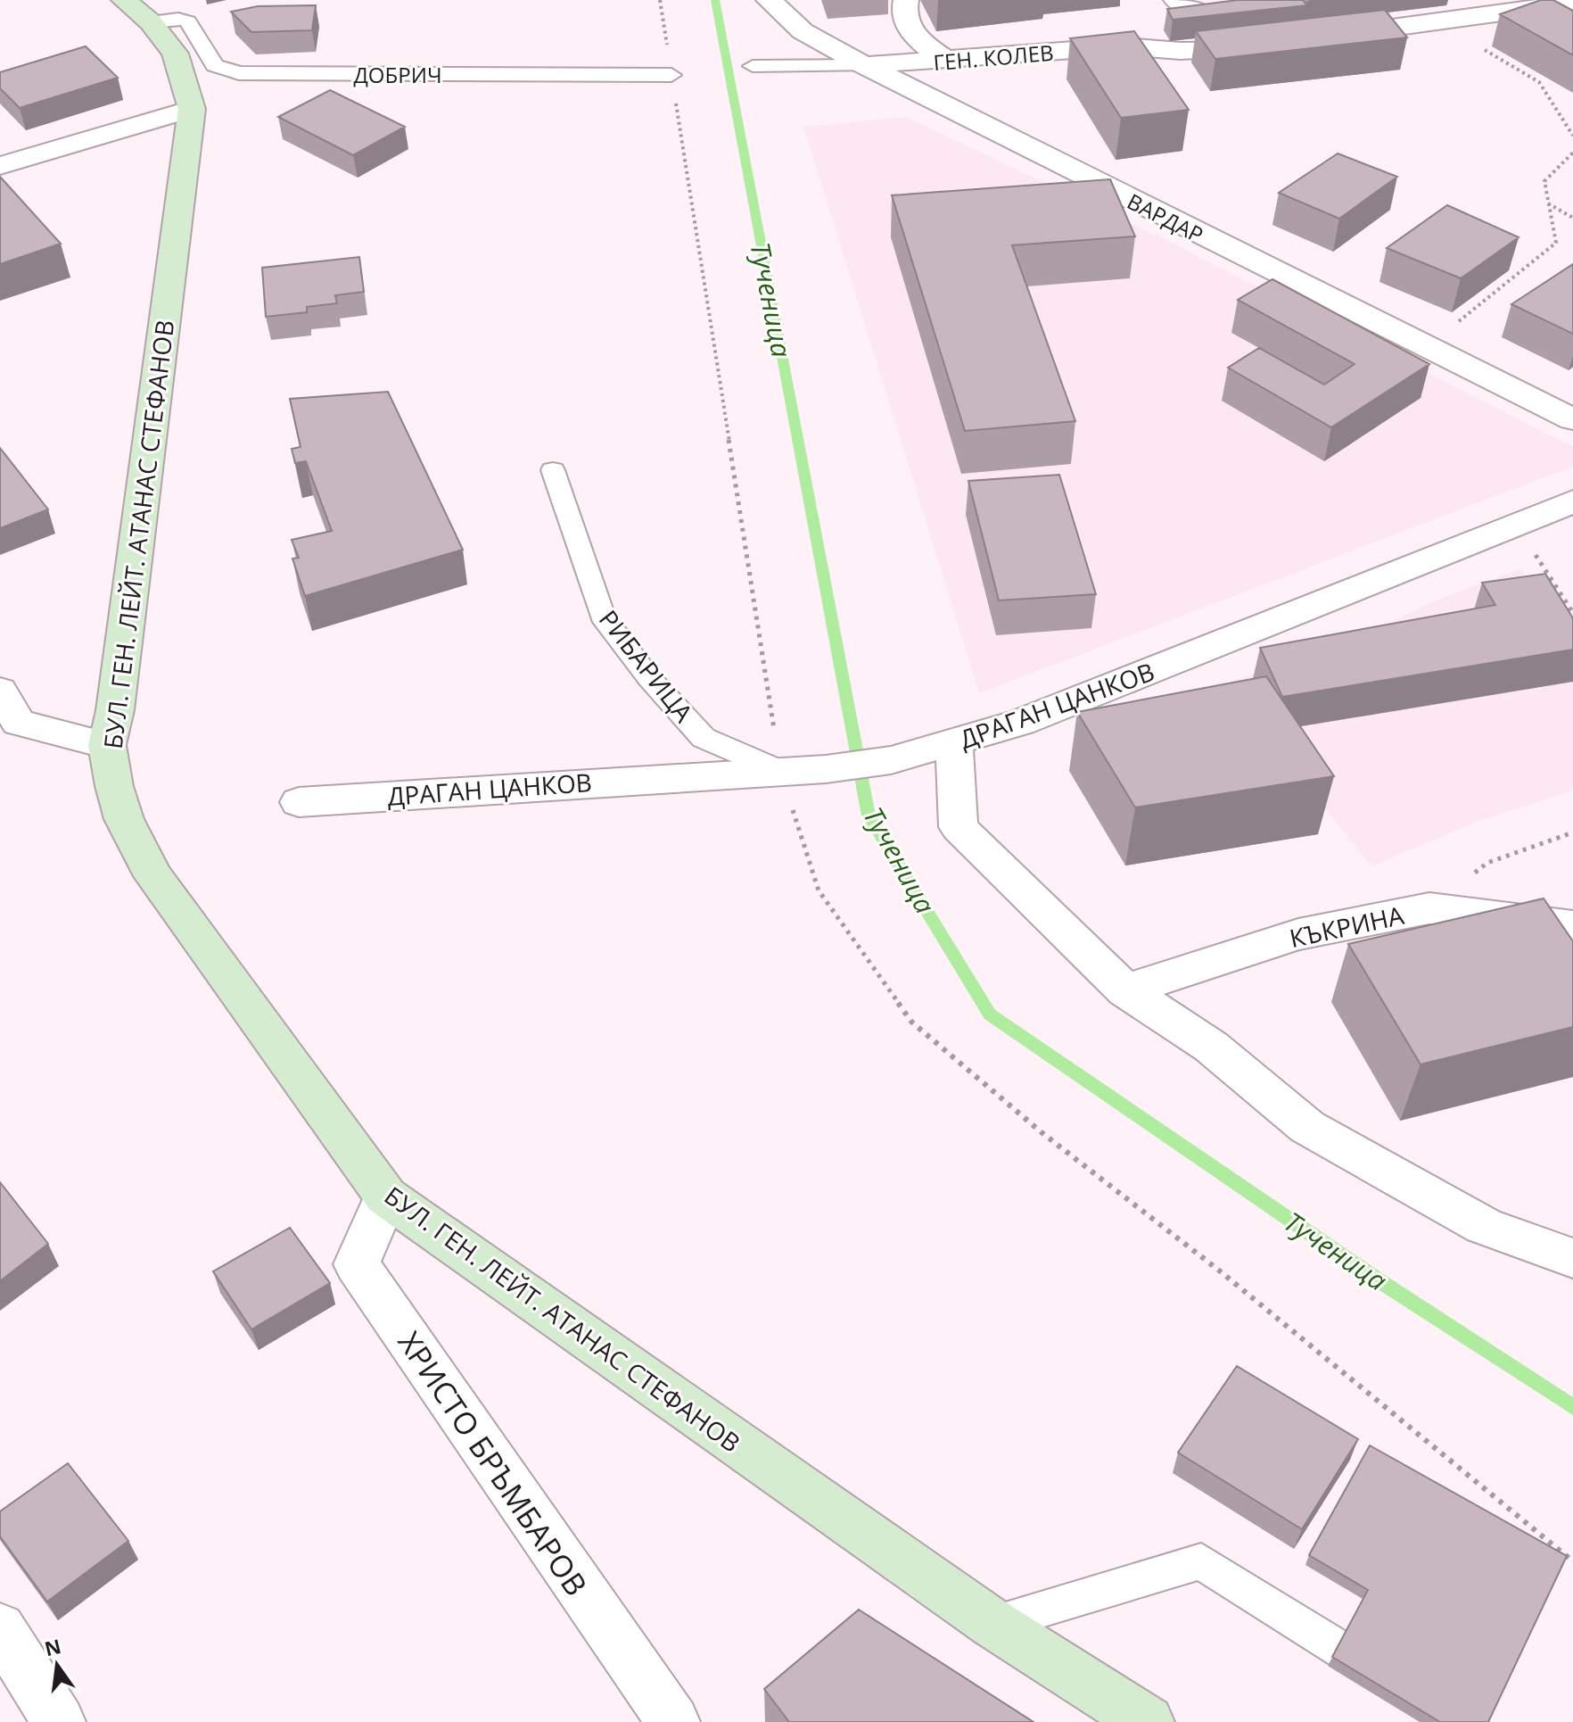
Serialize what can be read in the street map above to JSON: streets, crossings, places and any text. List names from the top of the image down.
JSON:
{
  "streets": {
    "main road": ["БУЛ. ГЕН. ЛЕЙТ. АТАНАС СТЕФАНОВ"],
    "street": [
      "ГЕН. КОЛЕВ",
      "ВАРДАР",
      "ДРАГАН ЦАНКОВ",
      "КЪКРИНА",
      "ХРИСТО БРЪМБАРОВ"
    ],
    "lane": ["ДОБРИЧ", "РИБАРИЦА"]
  },
  "crossings": [
    ["ГЕН. КОЛЕВ", "ВАРДАР"],
    ["ДОБРИЧ", "БУЛ. ГЕН. ЛЕЙТ. АТАНАС СТЕФАНОВ"],
    ["БУЛ. ГЕН. ЛЕЙТ. АТАНАС СТЕФАНОВ", "ХРИСТО БРЪМБАРОВ"],
    ["РИБАРИЦА", "ДРАГАН ЦАНКОВ"]
  ],
  "water": ["Тученица"],
  "north": "top"
}
